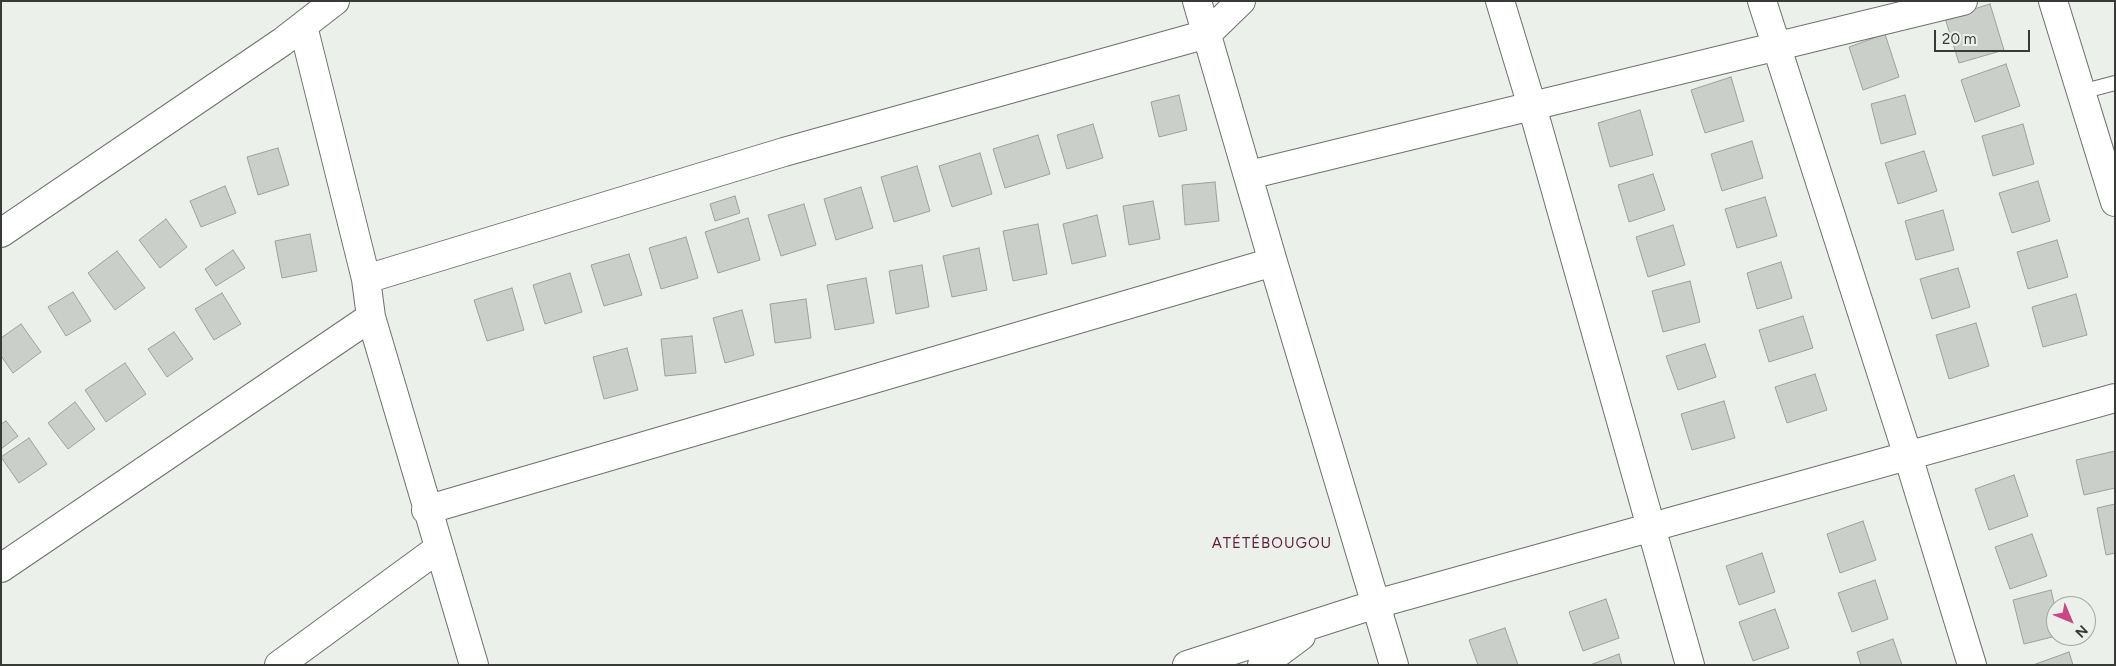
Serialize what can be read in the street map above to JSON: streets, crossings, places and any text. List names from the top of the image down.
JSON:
{
  "districts": ["ATÉTÉBOUGOU"],
  "scale_bar": "20 m",
  "north": "bottom right"
}
